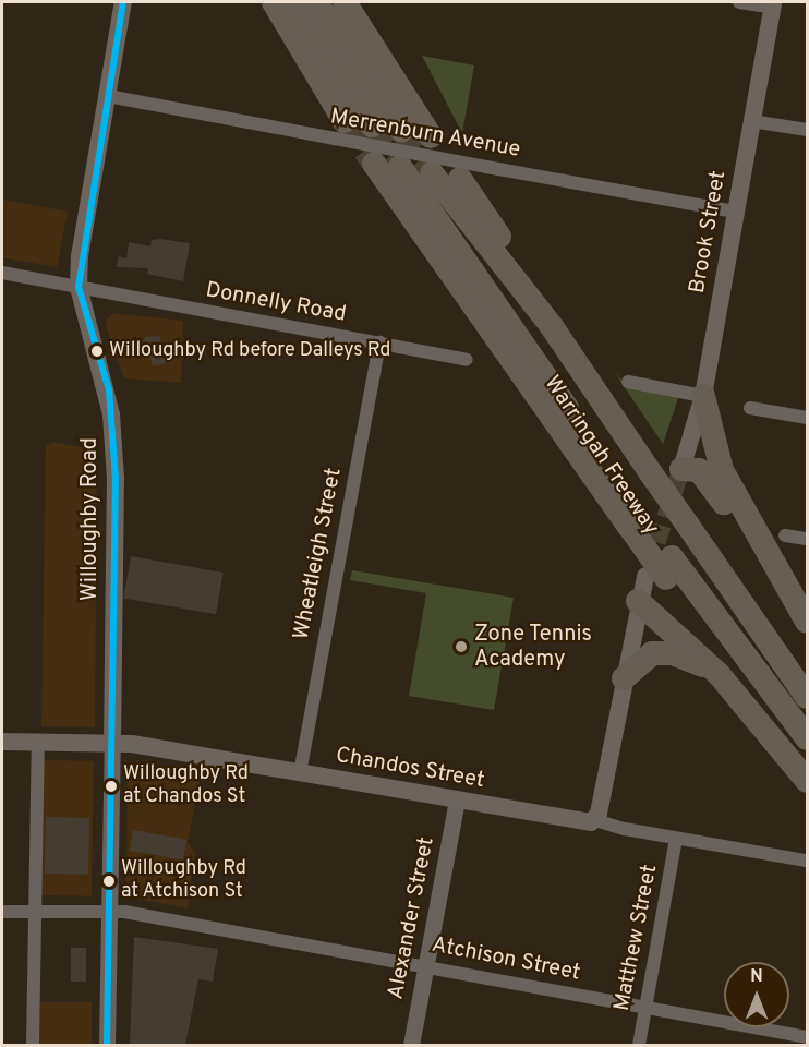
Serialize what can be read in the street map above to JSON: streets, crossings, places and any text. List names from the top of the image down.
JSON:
{
  "streets": {
    "highway": ["Warringah Freeway"],
    "main road": ["Brook Street", "Willoughby Road", "Chandos Street"],
    "street": [
      "Merrenburn Avenue",
      "Donnelly Road",
      "Wheatleigh Street",
      "Alexander Street",
      "Matthew Street",
      "Atchison Street"
    ]
  },
  "crossings": [
    ["Merrenburn Avenue", "Brook Street"],
    ["Merrenburn Avenue", "Willoughby Road"],
    ["Donnelly Road", "Willoughby Road"],
    ["Donnelly Road", "Wheatleigh Street"],
    ["Willoughby Road", "Chandos Street"],
    ["Willoughby Road", "Atchison Street"],
    ["Wheatleigh Street", "Chandos Street"],
    ["Chandos Street", "Alexander Street"],
    ["Chandos Street", "Matthew Street"],
    ["Alexander Street", "Atchison Street"],
    ["Matthew Street", "Atchison Street"]
  ],
  "places": [
    "Willoughby Rd before Dalleys Rd",
    "Zone Tennis Academy",
    "Willoughby Rd at Chandos St",
    "Willoughby Rd at Atchison St"
  ],
  "north": "top"
}
